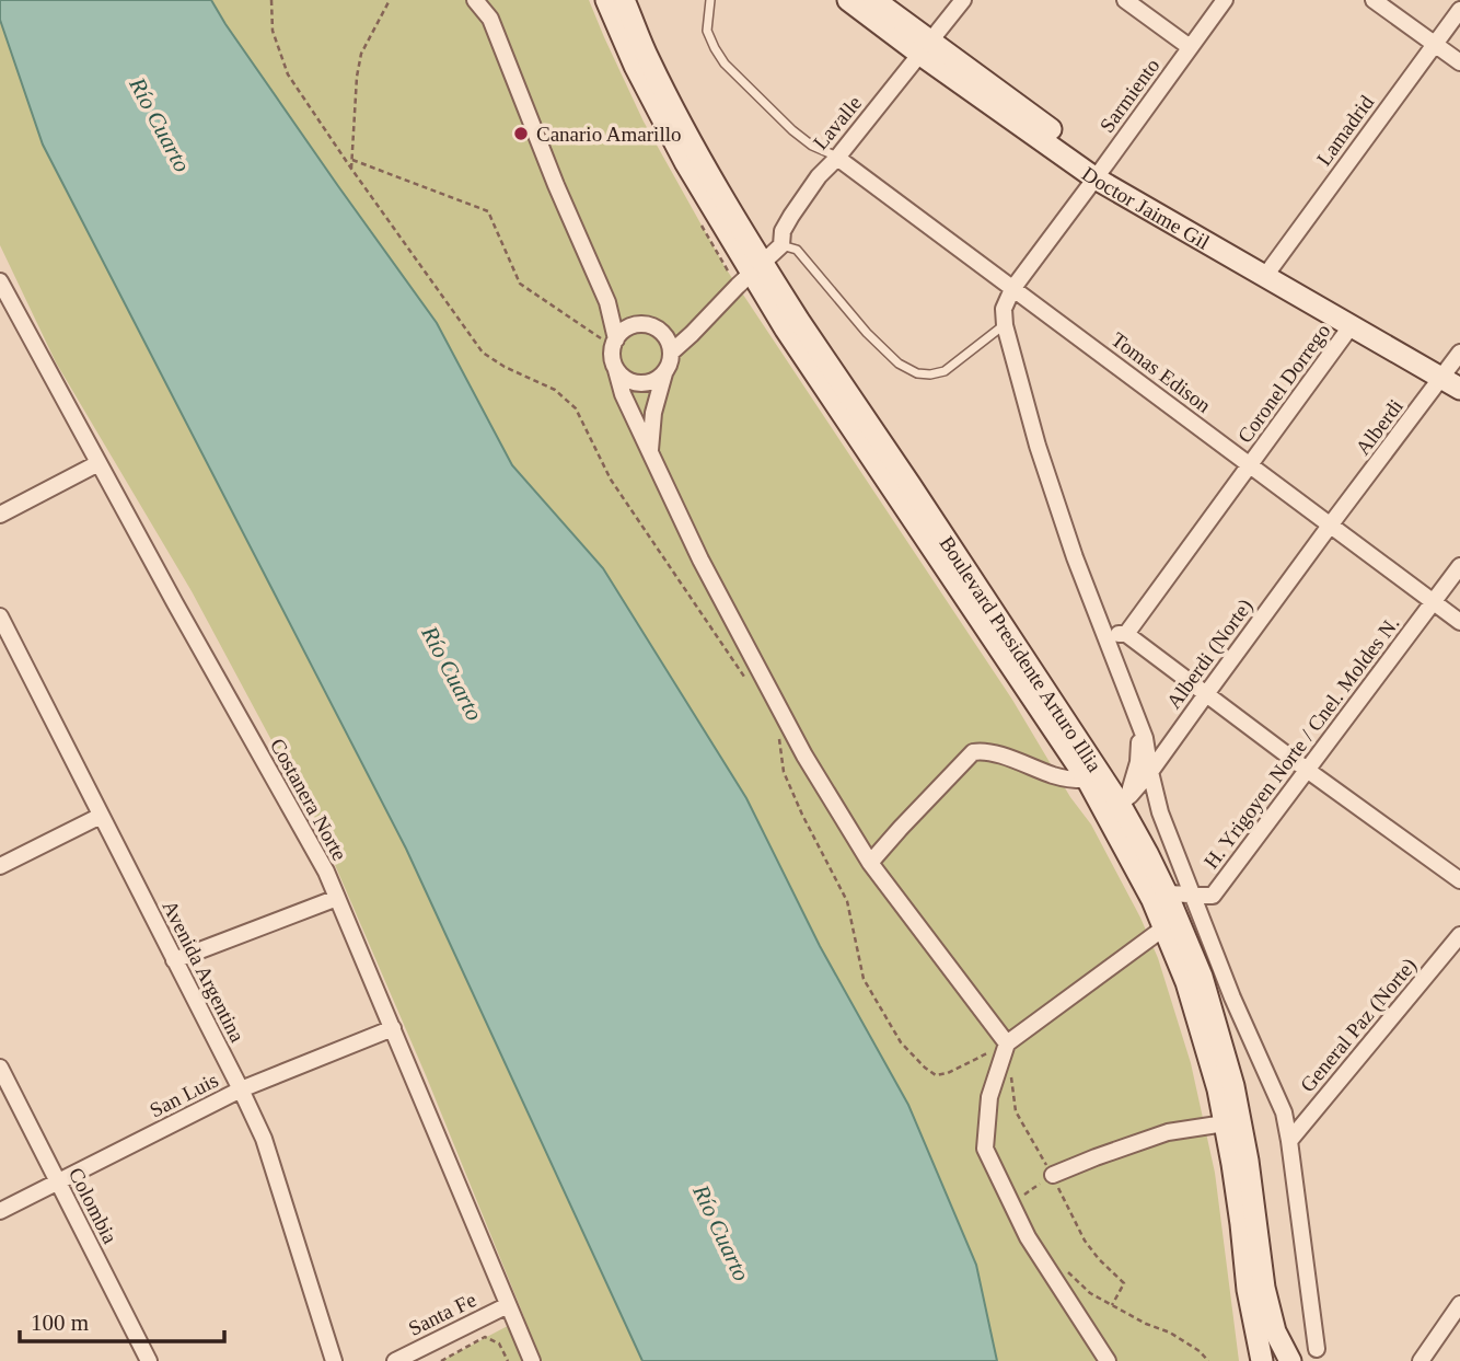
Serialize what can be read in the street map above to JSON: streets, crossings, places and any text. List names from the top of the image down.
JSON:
{
  "streets": {
    "main road": ["Doctor Jaime Gil", "Boulevard Presidente Arturo Illia"],
    "street": [
      "Sarmiento",
      "Lavalle",
      "Lamadrid",
      "Tomas Edison",
      "Coronel Dorrego",
      "Alberdi",
      "Alberdi (Norte)",
      "H. Yrigoyen Norte / Cnel. Moldes N.",
      "Costanera Norte",
      "Avenida Argentina",
      "General Paz (Norte)",
      "San Luis",
      "Colombia",
      "Santa Fe"
    ]
  },
  "crossings": [
    ["Sarmiento", "Doctor Jaime Gil"],
    ["Sarmiento", "Tomas Edison"],
    ["Lavalle", "Doctor Jaime Gil"],
    ["Lavalle", "Tomas Edison"],
    ["Lavalle", "Boulevard Presidente Arturo Illia"],
    ["Lamadrid", "Doctor Jaime Gil"],
    ["Doctor Jaime Gil", "Coronel Dorrego"],
    ["Doctor Jaime Gil", "Alberdi"],
    ["Tomas Edison", "Coronel Dorrego"],
    ["Tomas Edison", "Alberdi"],
    ["Tomas Edison", "Alberdi (Norte)"],
    ["Tomas Edison", "H. Yrigoyen Norte / Cnel. Moldes N."],
    ["Alberdi", "Alberdi (Norte)"],
    ["Boulevard Presidente Arturo Illia", "Alberdi (Norte)"],
    ["Boulevard Presidente Arturo Illia", "H. Yrigoyen Norte / Cnel. Moldes N."],
    ["Costanera Norte", "San Luis"],
    ["Costanera Norte", "Santa Fe"],
    ["Avenida Argentina", "San Luis"],
    ["San Luis", "Colombia"]
  ],
  "water": ["Río Cuarto"],
  "places": ["Canario Amarillo"],
  "scale_bar": "100 m"
}
